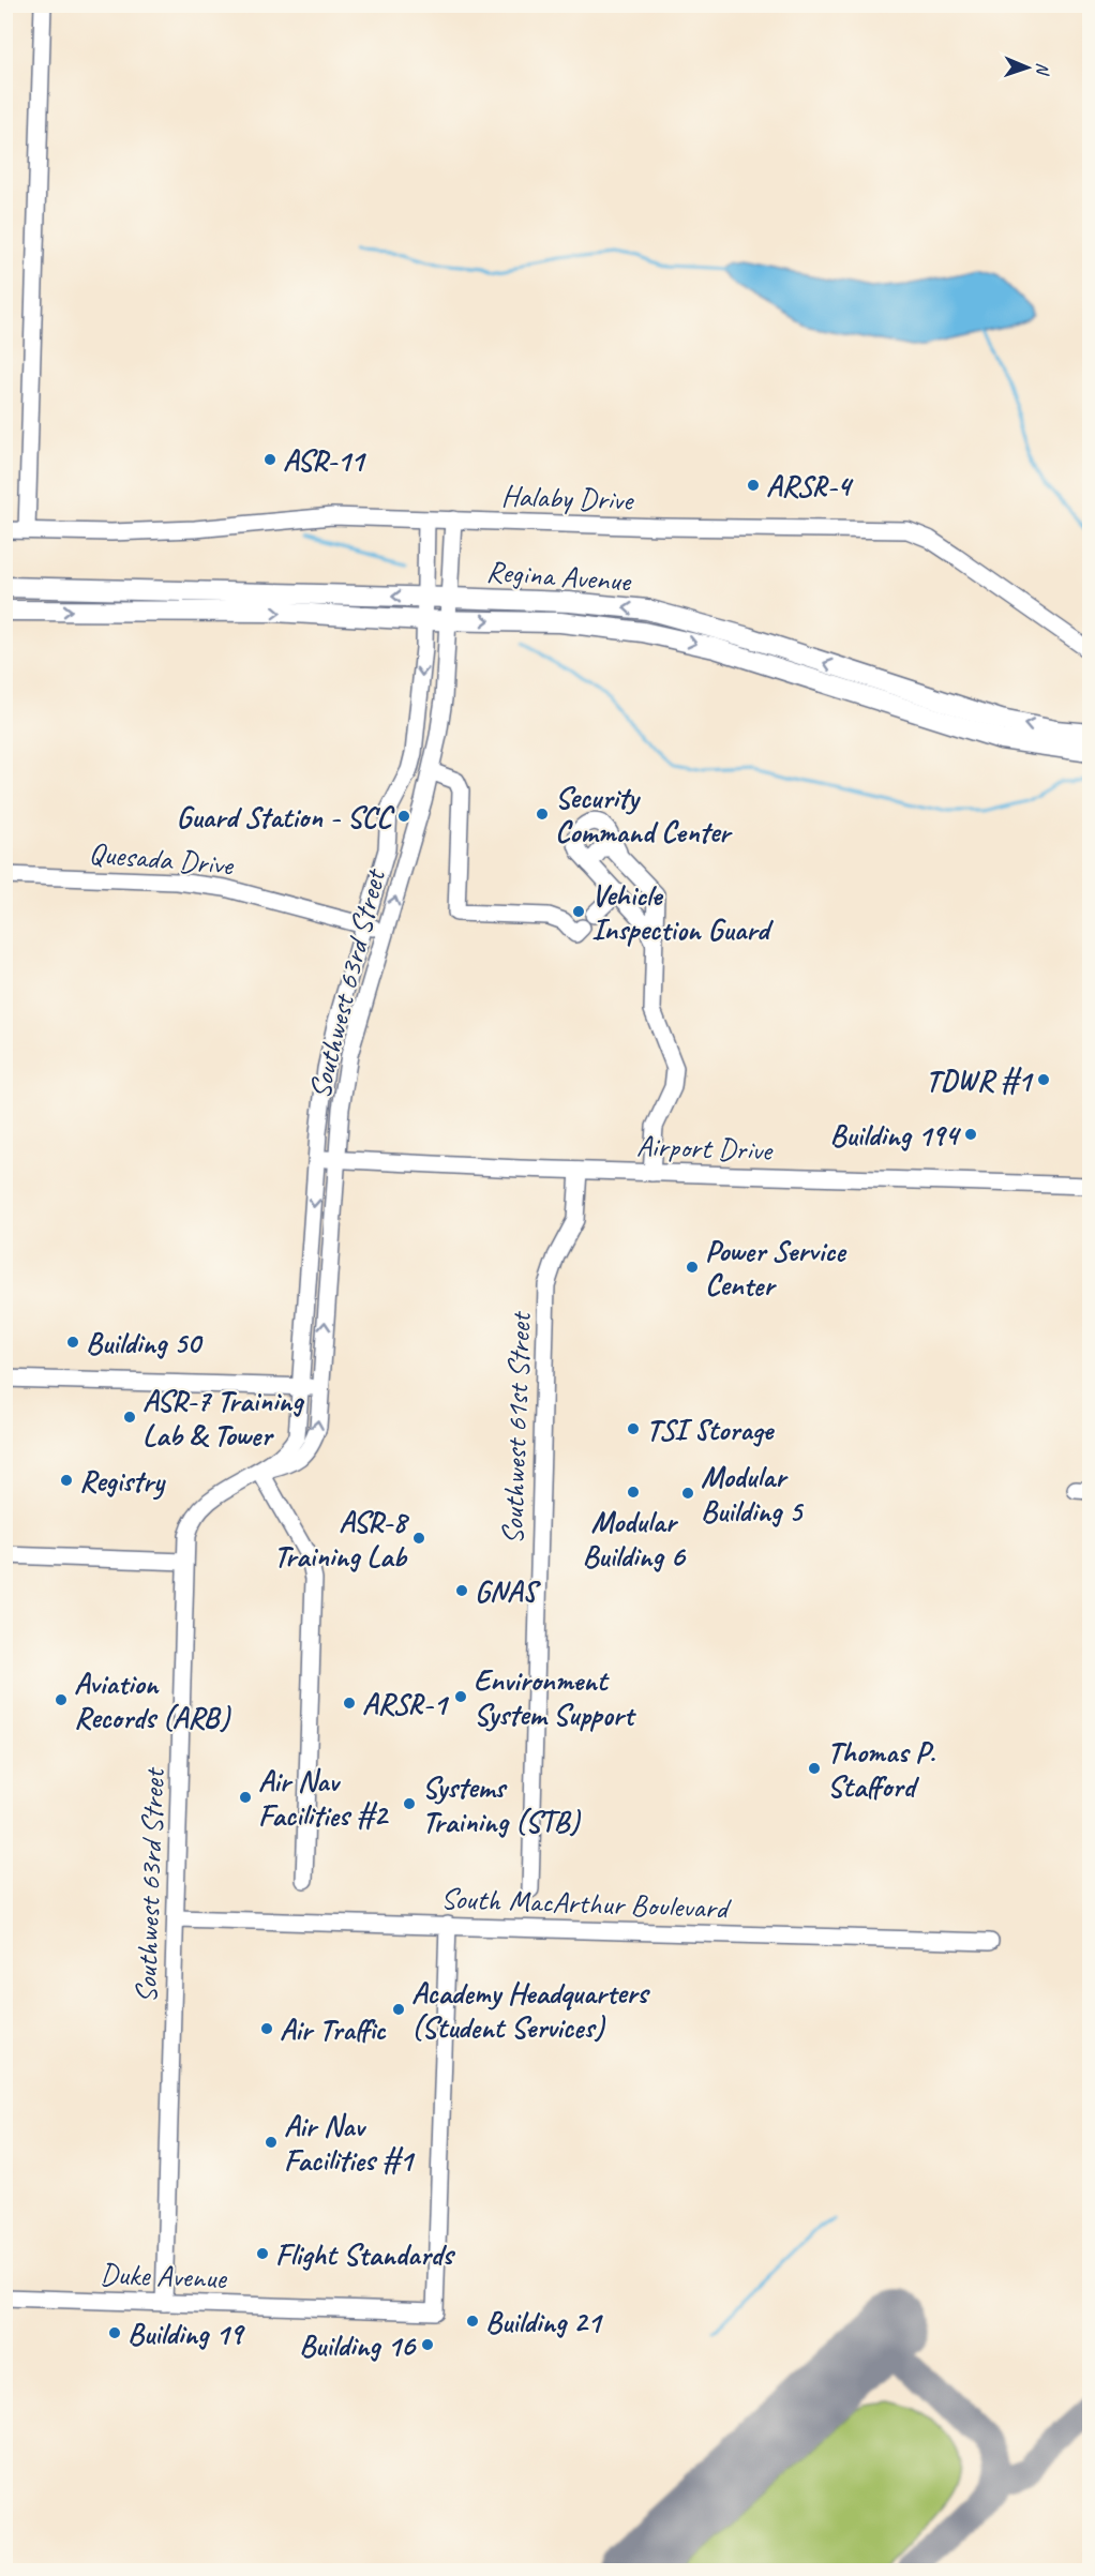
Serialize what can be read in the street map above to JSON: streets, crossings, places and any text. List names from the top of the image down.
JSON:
{
  "streets": {
    "main road": ["Regina Avenue"],
    "street": [
      "Halaby Drive",
      "Quesada Drive",
      "Southwest 63rd Street",
      "Airport Drive",
      "Southwest 61st Street",
      "South MacArthur Boulevard",
      "Duke Avenue"
    ]
  },
  "crossings": [
    ["Halaby Drive", "Southwest 63rd Street"],
    ["Regina Avenue", "Southwest 63rd Street"],
    ["Quesada Drive", "Southwest 63rd Street"],
    ["Southwest 63rd Street", "Airport Drive"],
    ["Southwest 63rd Street", "South MacArthur Boulevard"],
    ["Southwest 63rd Street", "Duke Avenue"],
    ["Airport Drive", "Southwest 61st Street"],
    ["South MacArthur Boulevard", "Duke Avenue"]
  ],
  "places": [
    "ASR-11",
    "ARSR-4",
    "Security Command Center",
    "Guard Station - SCC",
    "Vehicle Inspection Guard",
    "TDWR #1",
    "Building 194",
    "Power Service Center",
    "Building 50",
    "ASR-7 Training Lab & Tower",
    "TSI Storage",
    "Registry",
    "Modular Building 6",
    "Modular Building 5",
    "ASR-8 Training Lab",
    "GNAS",
    "Environment System Support",
    "Aviation Records (ARB)",
    "ARSR-1",
    "Thomas P. Stafford",
    "Air Nav Facilities #2",
    "Systems Training (STB)",
    "Academy Headquarters (Student Services)",
    "Air Traffic",
    "Air Nav Facilities #1",
    "Flight Standards",
    "Building 21",
    "Building 19",
    "Building 16"
  ],
  "north": "right"
}
